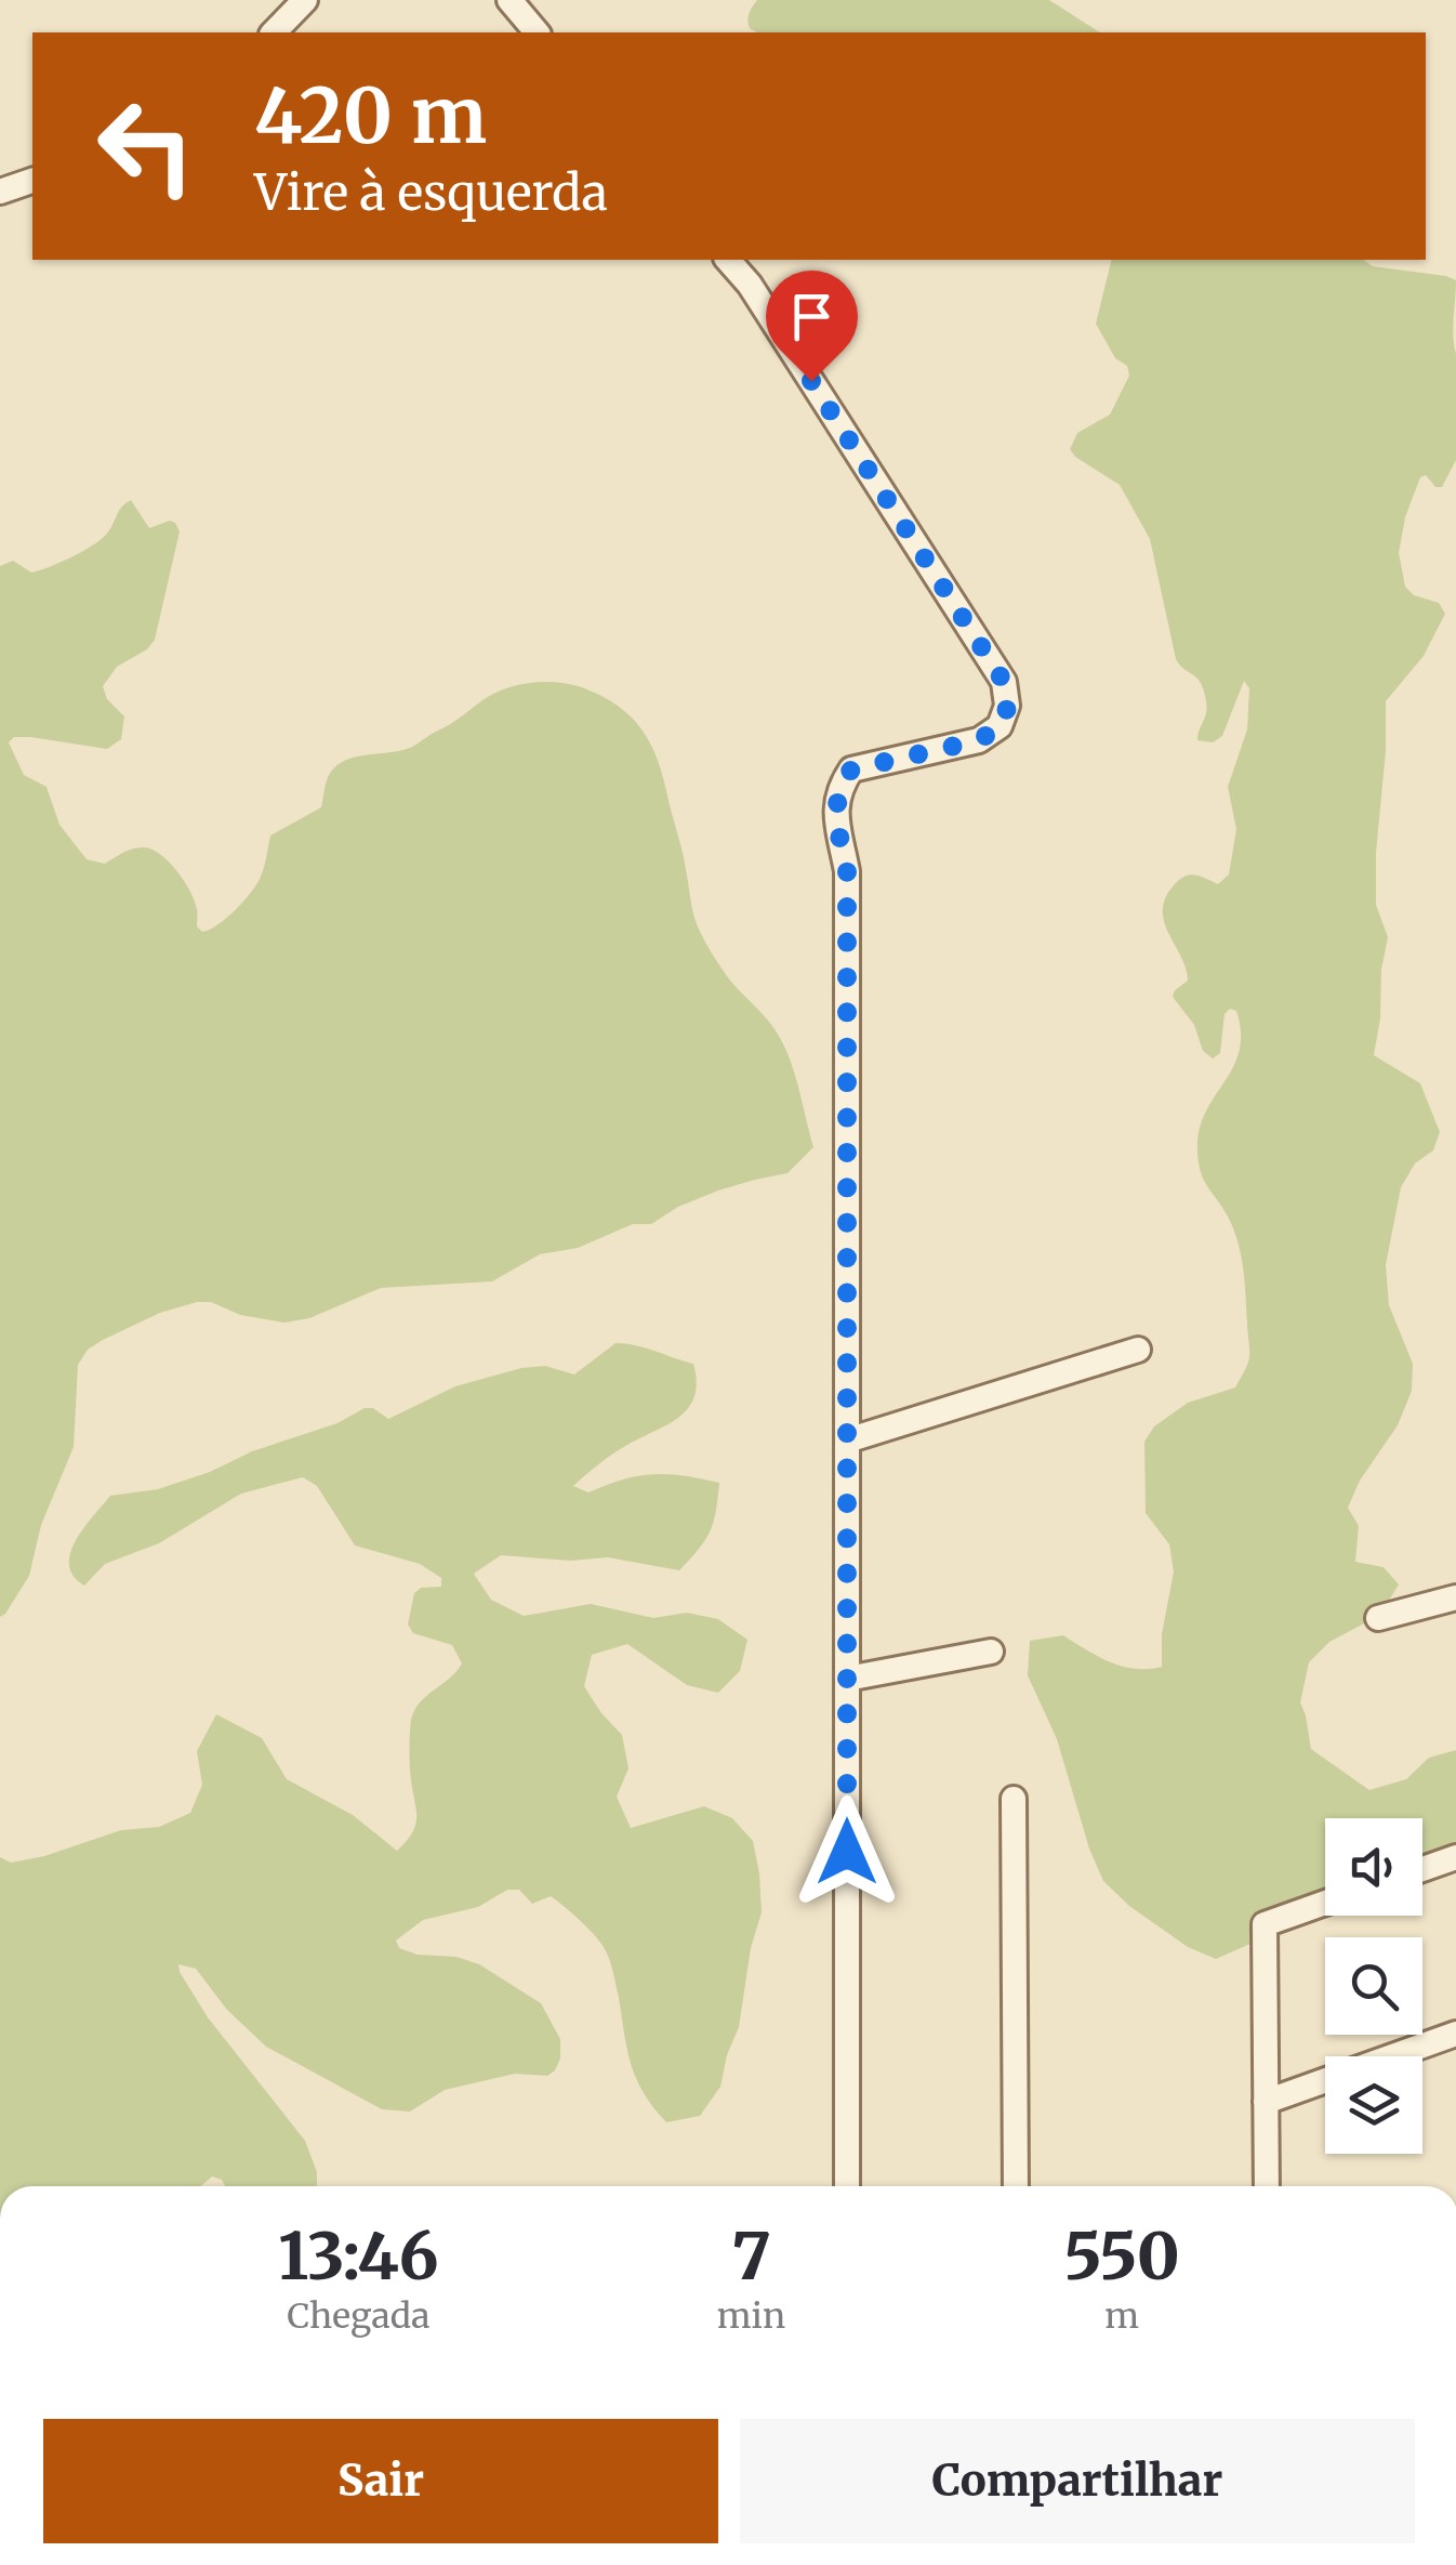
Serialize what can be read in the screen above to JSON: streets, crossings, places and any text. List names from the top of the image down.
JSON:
{
  "page": {
    "turn": ["420 m", "Vire à esquerda"],
    "eta": [
      "13:46",
      "Chegada",
      "7",
      "min",
      "550",
      "m"
    ],
    "buttons": ["Sair", "Compartilhar"]
  }
}
